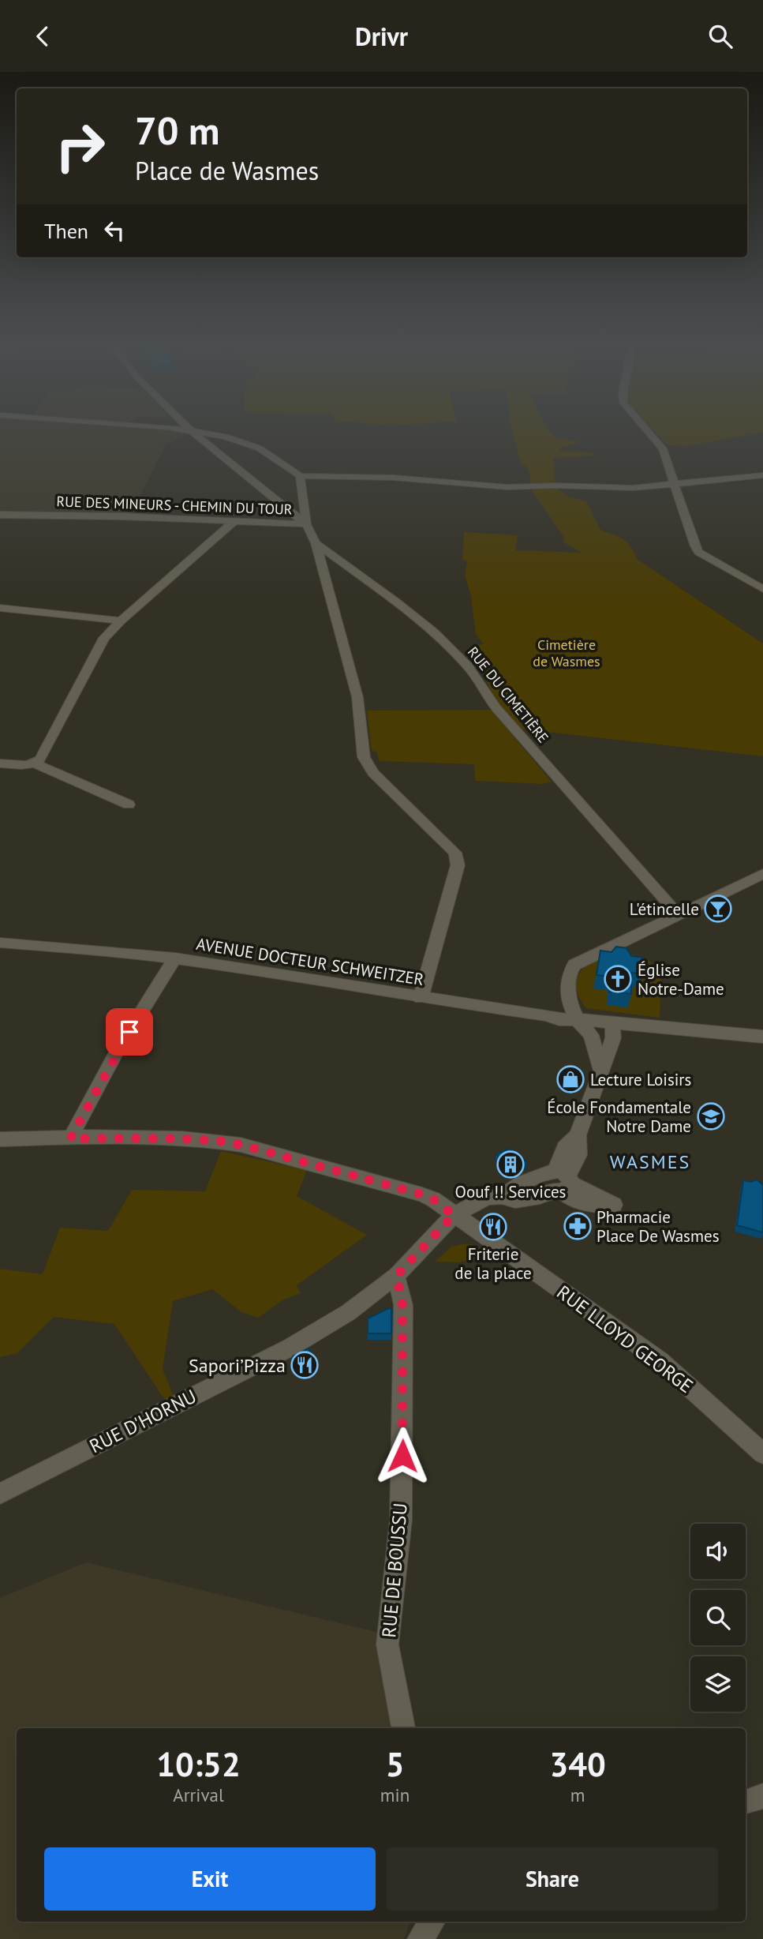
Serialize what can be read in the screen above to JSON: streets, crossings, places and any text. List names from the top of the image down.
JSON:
{
  "streets": {
    "street": [
      "RUE DES MINEURS - CHEMIN DU TOUR",
      "RUE DU CIMETIÈRE",
      "AVENUE DOCTEUR SCHWEITZER",
      "RUE LLOYD GEORGE",
      "RUE D'HORNU",
      "RUE DE BOUSSU"
    ]
  },
  "crossings": [
    ["RUE LLOYD GEORGE", "RUE D'HORNU"],
    ["RUE D'HORNU", "RUE DE BOUSSU"]
  ],
  "districts": ["WASMES"],
  "parks": ["Cimetière de Wasmes"],
  "places": {
    "bar": ["L'étincelle"],
    "church": ["Église Notre-Dame"],
    "shop": ["Lecture Loisirs"],
    "school or university": ["École Fondamentale Notre Dame"],
    "building": ["Oouf !! Services"],
    "pharmacy": ["Pharmacie Place De Wasmes"],
    "restaurant": ["Friterie de la place", "Sapori’Pizza"]
  },
  "page": {
    "header": "Drivr",
    "turn": ["70 m", "Place de Wasmes"],
    "then": "Then",
    "eta": [
      "10:52",
      "Arrival",
      "5",
      "min",
      "340",
      "m"
    ],
    "buttons": ["Exit", "Share"]
  }
}
